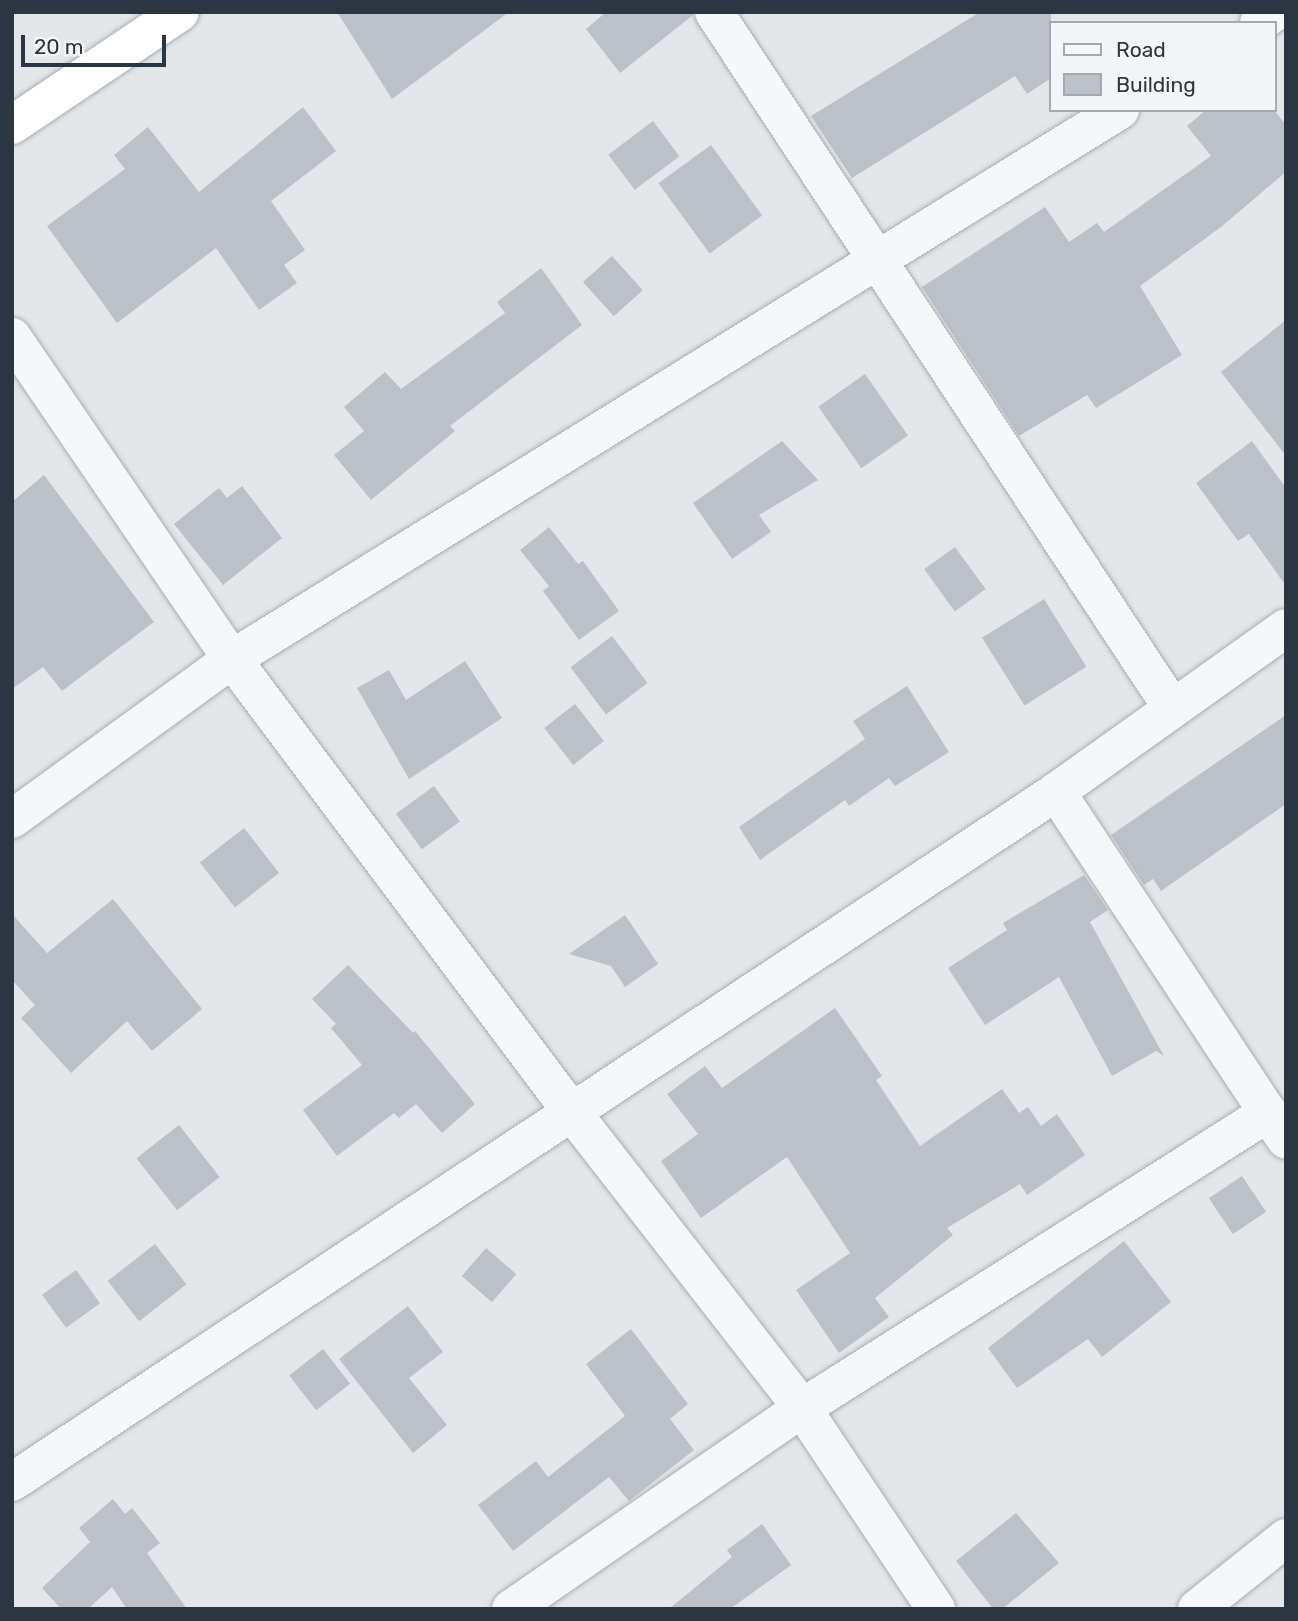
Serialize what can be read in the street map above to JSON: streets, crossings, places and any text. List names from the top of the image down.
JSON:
{
  "legend": ["Road", "Building"],
  "scale_bar": "20 m"
}
